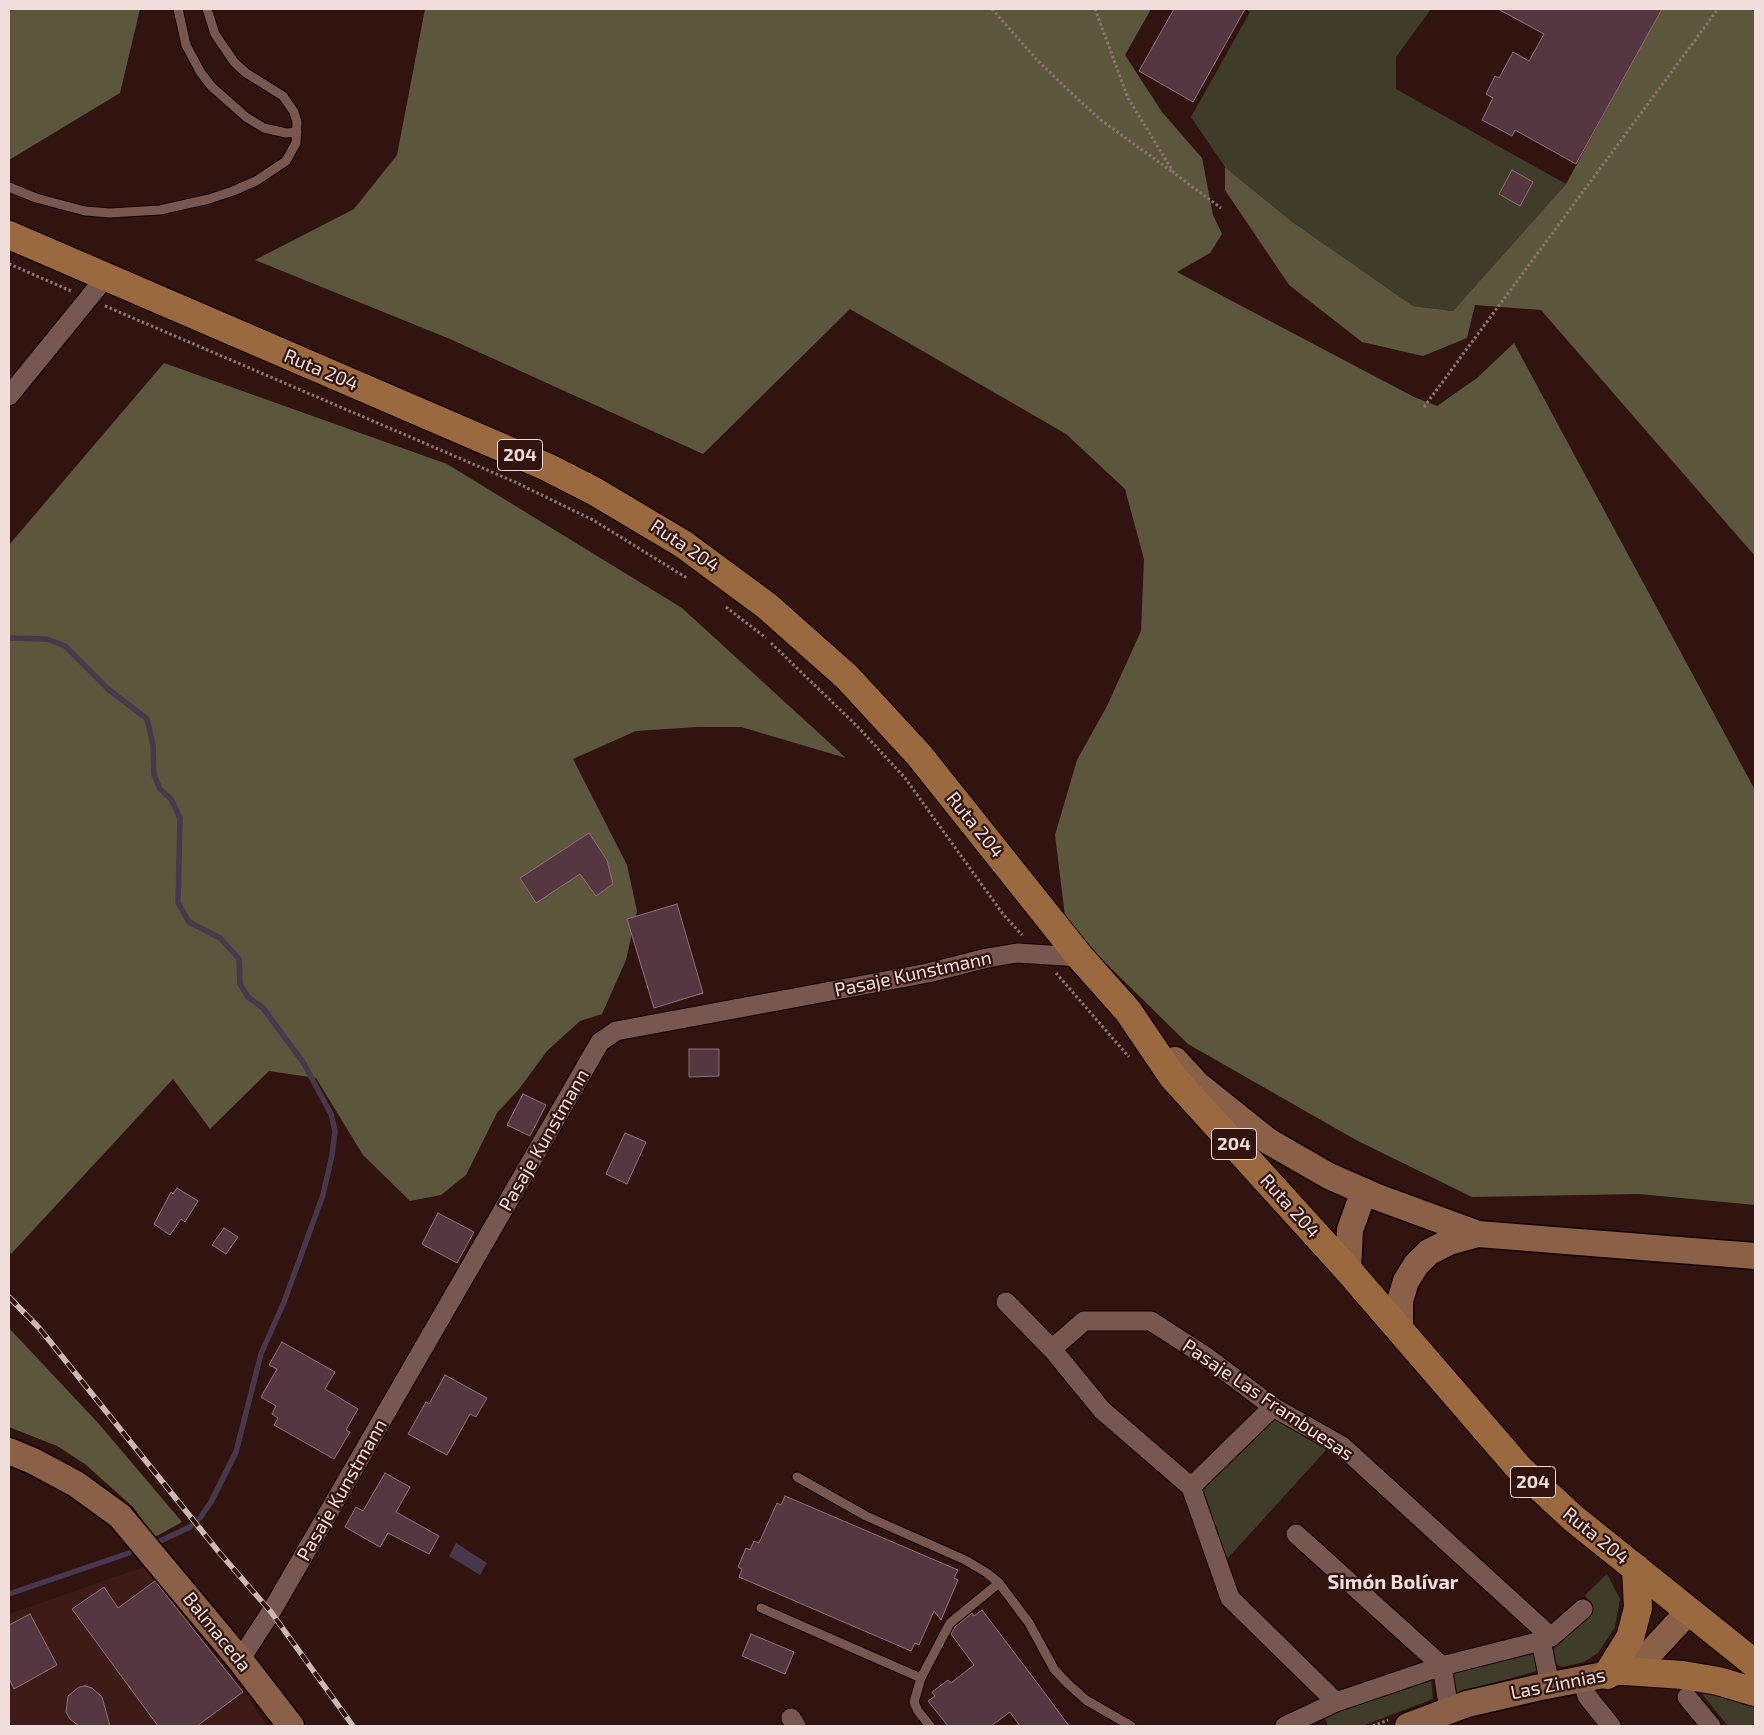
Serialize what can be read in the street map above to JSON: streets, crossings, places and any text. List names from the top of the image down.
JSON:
{
  "streets": {
    "main road": [
      "Ruta 204",
      "204",
      "Balmaceda",
      "Las Zinnias"
    ],
    "street": ["Pasaje Kunstmann", "Pasaje Las Frambuesas"]
  },
  "crossings": [
    ["Ruta 204", "Pasaje Kunstmann"],
    ["Ruta 204", "Las Zinnias"],
    ["Pasaje Kunstmann", "Balmaceda"]
  ],
  "districts": ["Simón Bolívar"]
}
